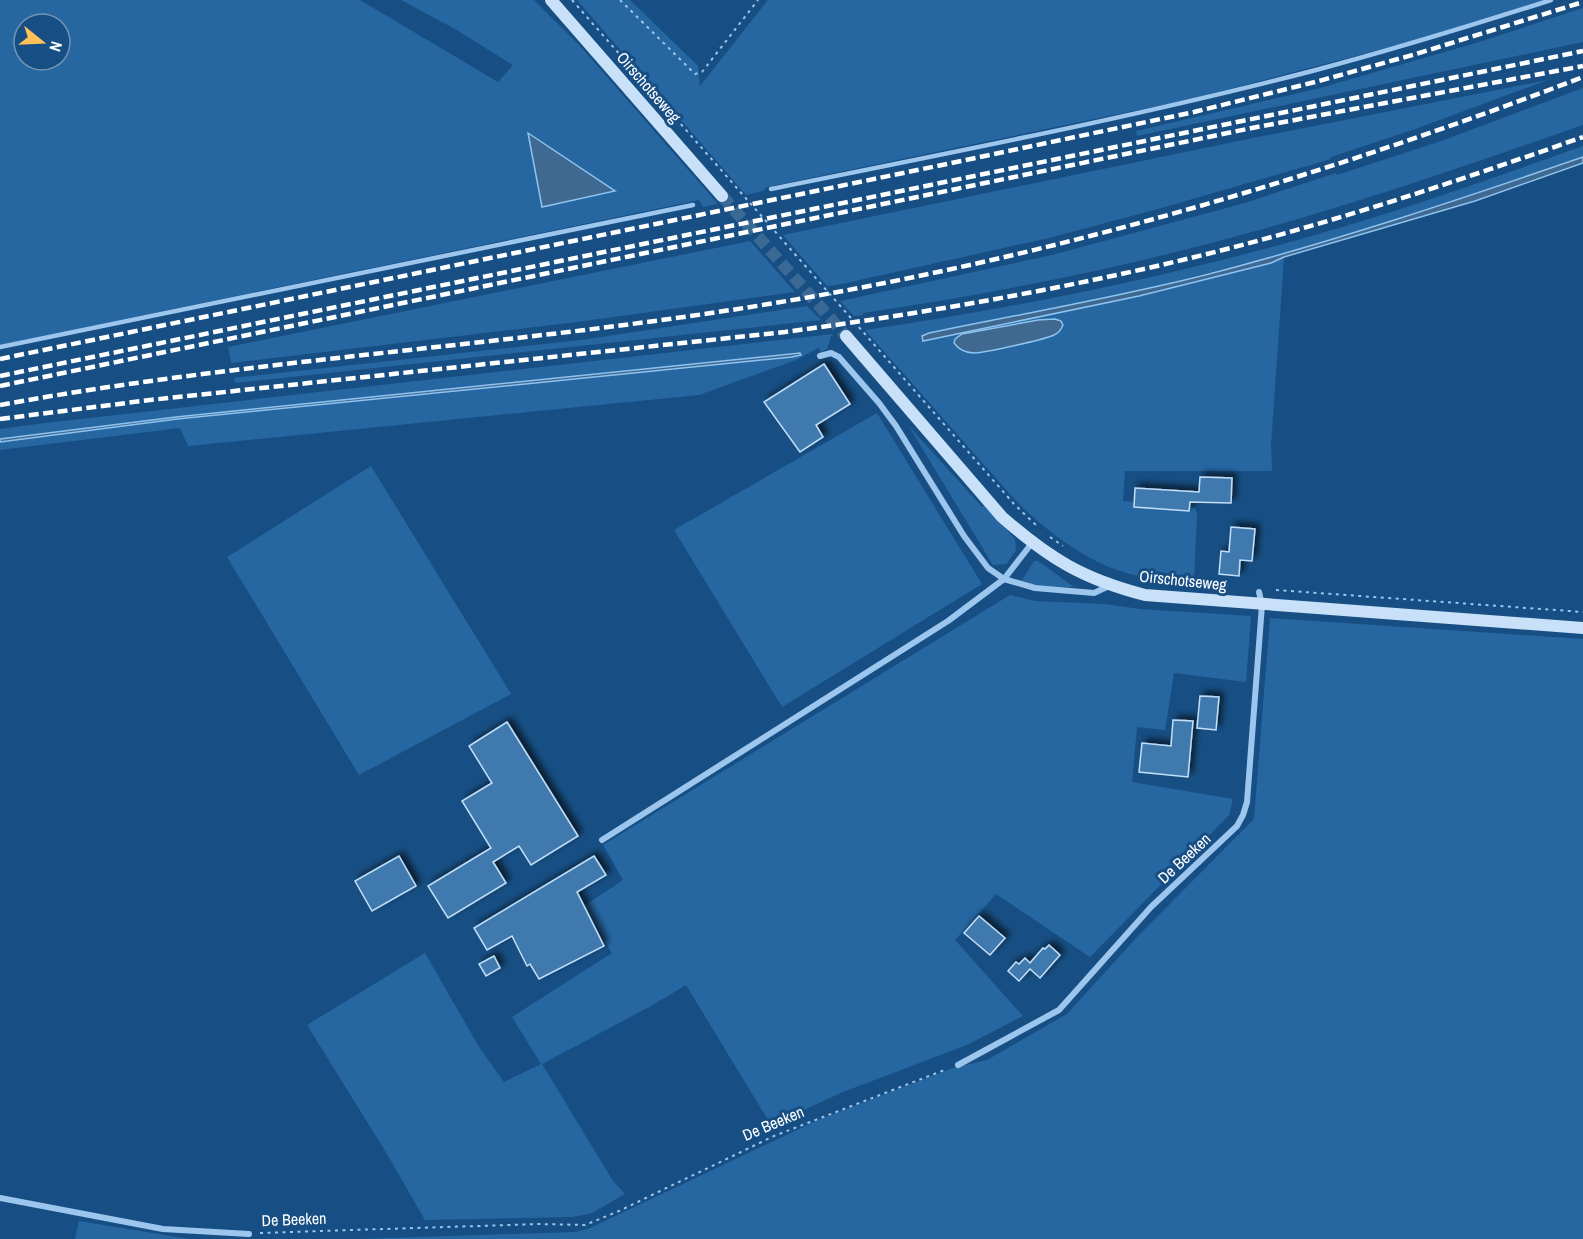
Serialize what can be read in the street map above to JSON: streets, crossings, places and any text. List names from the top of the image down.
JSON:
{
  "streets": {
    "street": ["Oirschotseweg", "De Beeken"]
  },
  "crossings": [
    ["Oirschotseweg", "De Beeken"]
  ],
  "north": "right"
}
